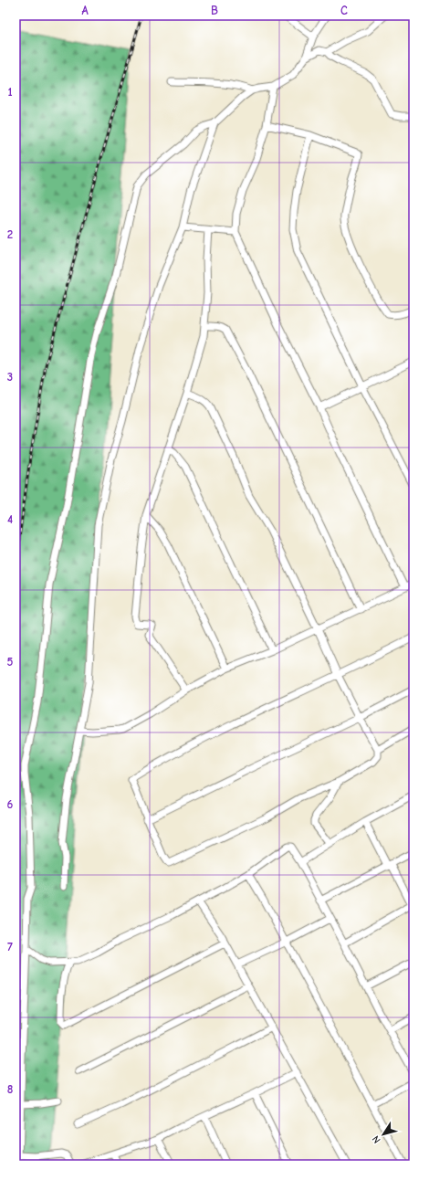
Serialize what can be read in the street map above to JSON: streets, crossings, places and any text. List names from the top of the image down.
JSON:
{
  "north": "bottom left",
  "grid": {
    "columns": ["A", "B", "C"],
    "rows": [
      "1",
      "2",
      "3",
      "4",
      "5",
      "6",
      "7",
      "8"
    ]
  }
}
